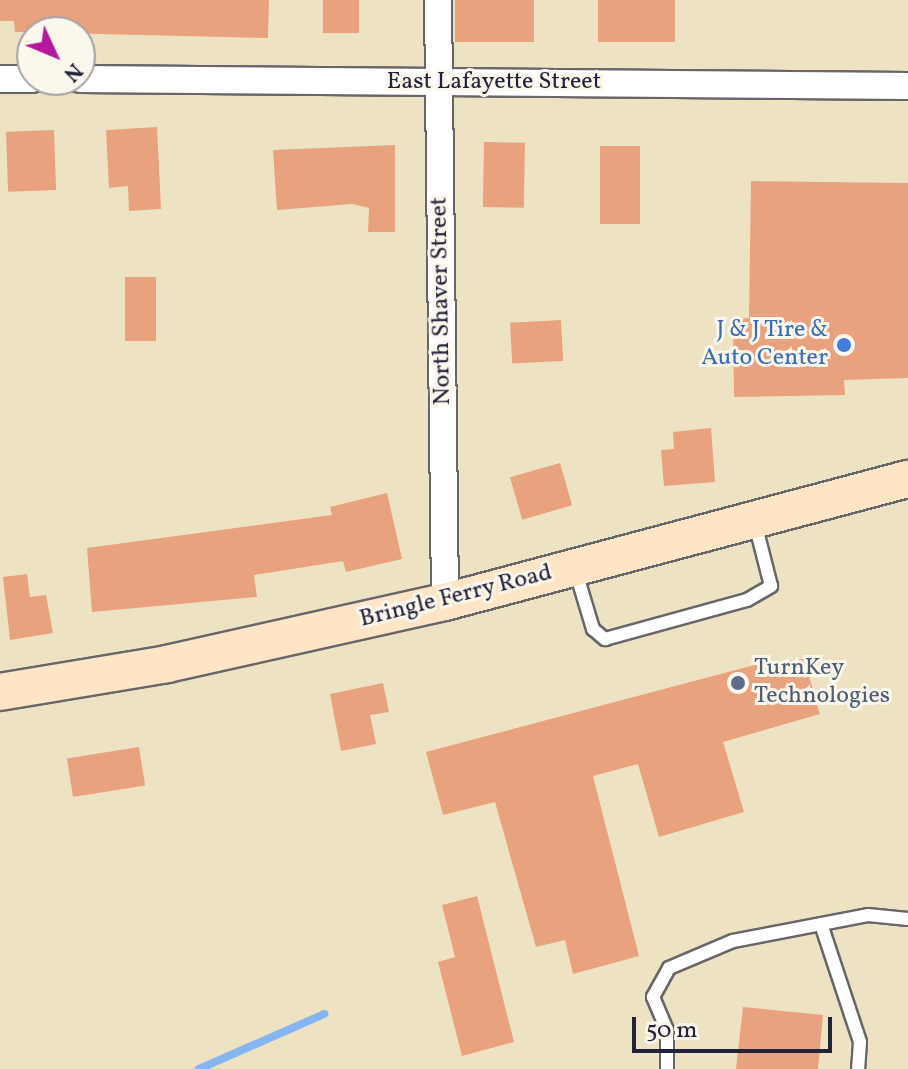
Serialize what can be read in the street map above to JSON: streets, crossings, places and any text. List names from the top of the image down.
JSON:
{
  "streets": {
    "street": ["East Lafayette Street", "North Shaver Street", "Bringle Ferry Road"]
  },
  "crossings": [
    ["East Lafayette Street", "North Shaver Street"],
    ["North Shaver Street", "Bringle Ferry Road"]
  ],
  "places": ["J & J Tire & Auto Center", "TurnKey Technologies"],
  "scale_bar": "50 m",
  "north": "bottom right"
}
